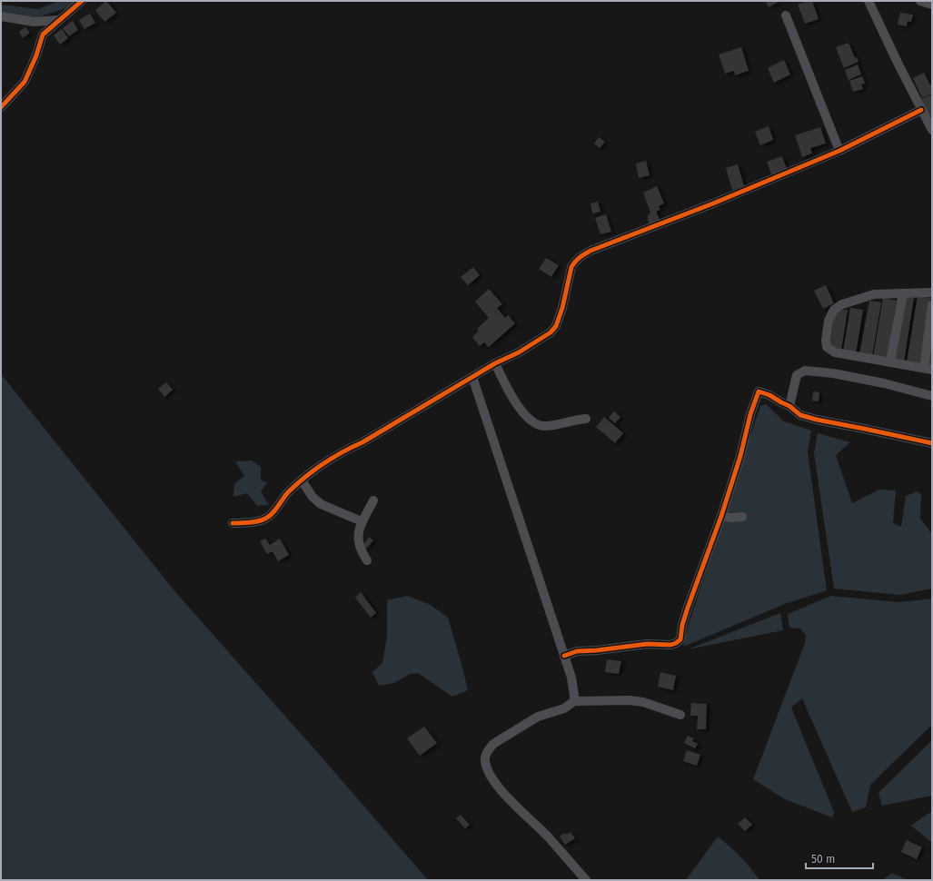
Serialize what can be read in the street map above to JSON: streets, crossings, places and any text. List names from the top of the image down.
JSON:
{
  "scale_bar": "50 m"
}
